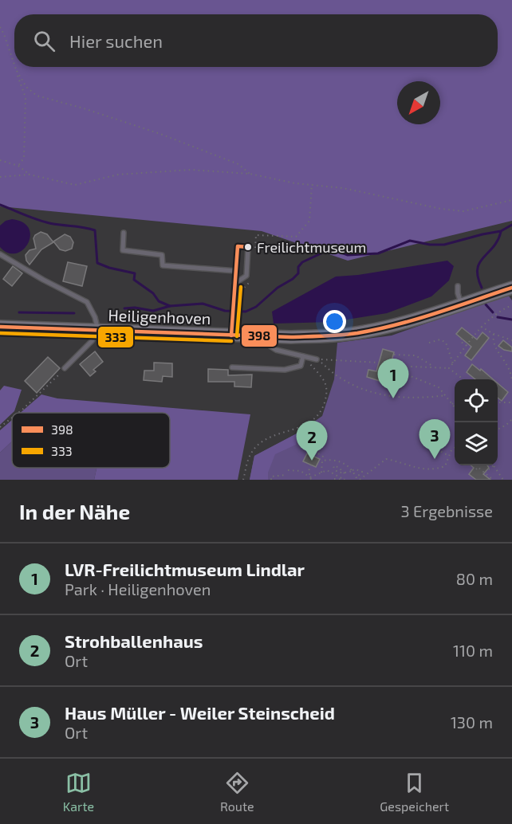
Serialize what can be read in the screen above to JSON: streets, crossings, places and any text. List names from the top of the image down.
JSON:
{
  "streets": {
    "main road": ["Heiligenhoven"]
  },
  "places": ["Freilichtmuseum"],
  "lines": ["transit line 398", "transit line 333"],
  "legend": ["398", "333"],
  "north": "bottom left",
  "page": {
    "search": "Hier suchen",
    "pins": ["1", "3", "2"],
    "heading": ["In der Nähe", "3 Ergebnisse"],
    "list": [
      {
        "mark": "1",
        "name": "LVR-Freilichtmuseum Lindlar",
        "note": "Park · Heiligenhoven",
        "value": "80 m"
      },
      {
        "mark": "2",
        "name": "Strohballenhaus",
        "note": "Ort",
        "value": "110 m"
      },
      {
        "mark": "3",
        "name": "Haus Müller - Weiler Steinscheid",
        "note": "Ort",
        "value": "130 m"
      }
    ],
    "nav": ["Karte", "Route", "Gespeichert"]
  }
}
